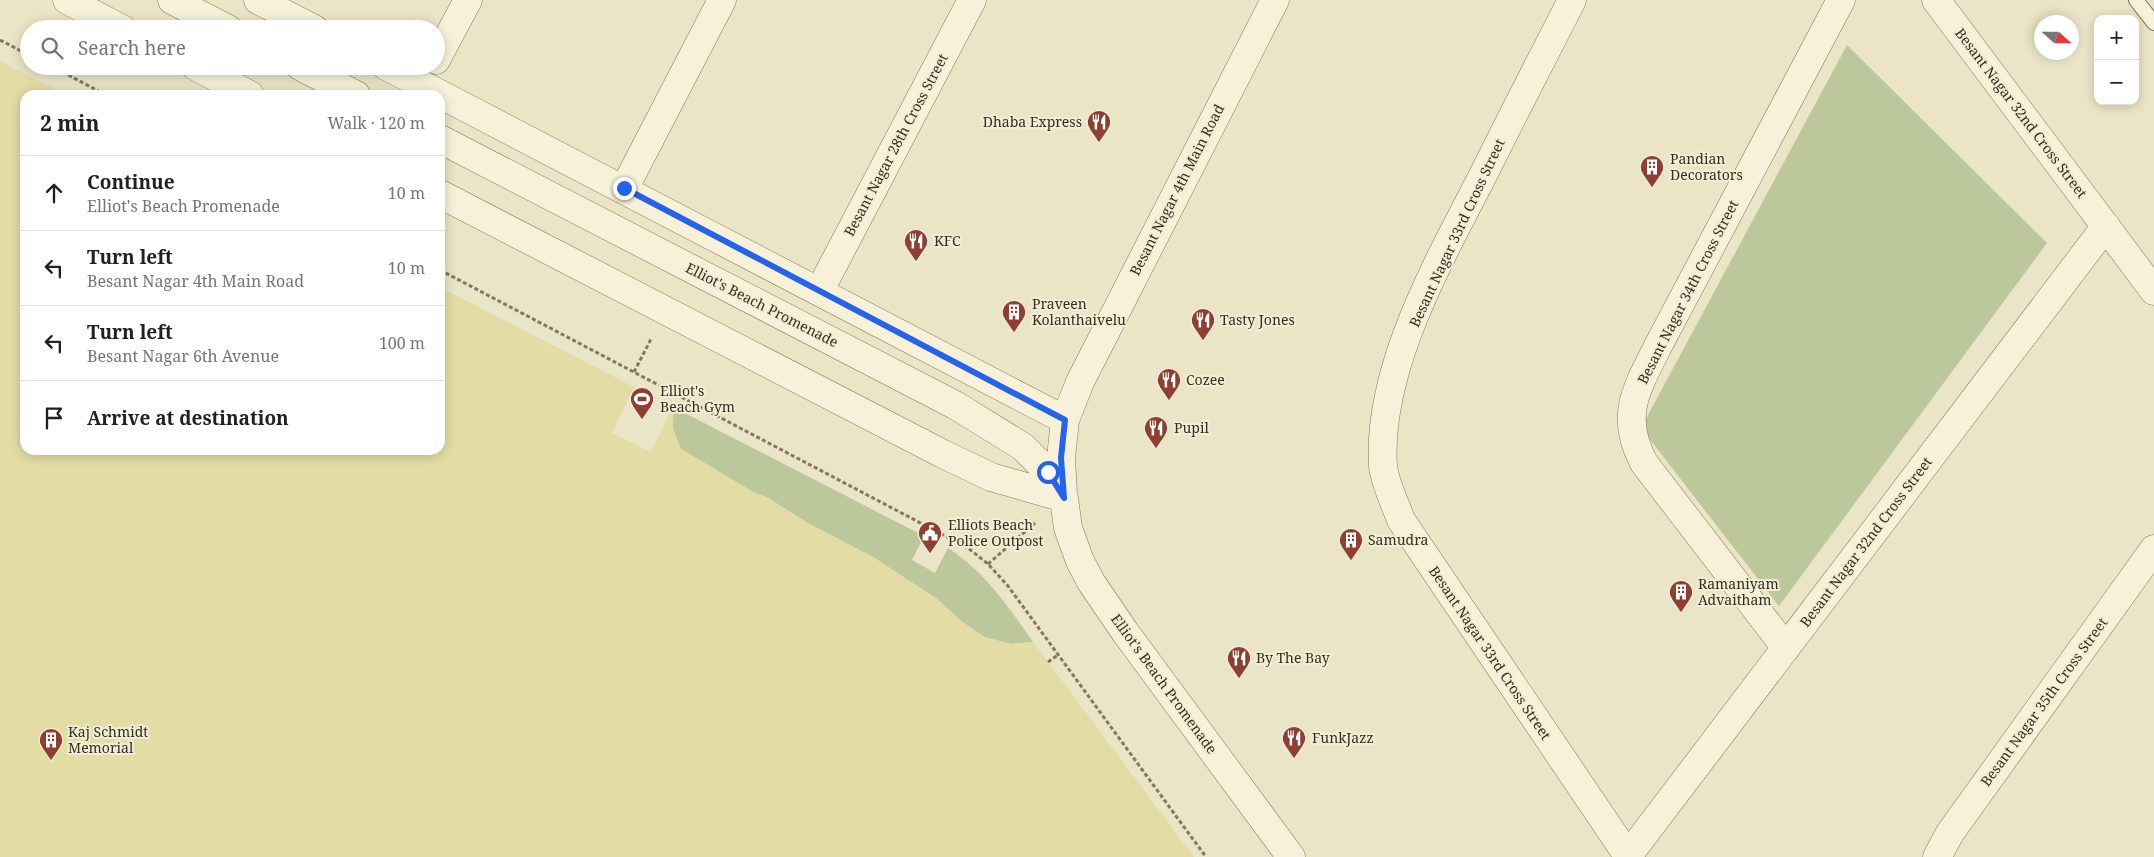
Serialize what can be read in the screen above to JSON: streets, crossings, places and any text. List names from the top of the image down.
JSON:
{
  "streets": {
    "street": [
      "Besant Nagar 32nd Cross Street",
      "Besant Nagar 28th Cross Street",
      "Besant Nagar 4th Main Road",
      "Besant Nagar 33rd Cross Street",
      "Besant Nagar 34th Cross Street",
      "Elliot's Beach Promenade",
      "Besant Nagar 35th Cross Street"
    ]
  },
  "crossings": [
    ["Besant Nagar 32nd Cross Street", "Besant Nagar 33rd Cross Street"],
    ["Besant Nagar 32nd Cross Street", "Besant Nagar 34th Cross Street"],
    ["Besant Nagar 4th Main Road", "Elliot's Beach Promenade"]
  ],
  "places": {
    "restaurant": [
      "Dhaba Express",
      "KFC",
      "Tasty Jones",
      "Cozee",
      "Pupil",
      "By The Bay",
      "FunkJazz"
    ],
    "building": [
      "Pandian Decorators",
      "Praveen Kolanthaivelu",
      "Samudra",
      "Ramaniyam Advaitham",
      "Kaj Schmidt Memorial"
    ],
    "sports": ["Elliot's Beach Gym"],
    "public building": ["Elliots Beach Police Outpost"]
  },
  "north": "right",
  "page": {
    "map_buttons": ["+", "−"],
    "search": "Search here",
    "heading": ["2 min", "Walk · 120 m"],
    "list": [
      ["Continue", "Elliot's Beach Promenade", "10 m"],
      ["Turn left", "Besant Nagar 4th Main Road", "10 m"],
      ["Turn left", "Besant Nagar 6th Avenue", "100 m"],
      "Arrive at destination"
    ]
  }
}
